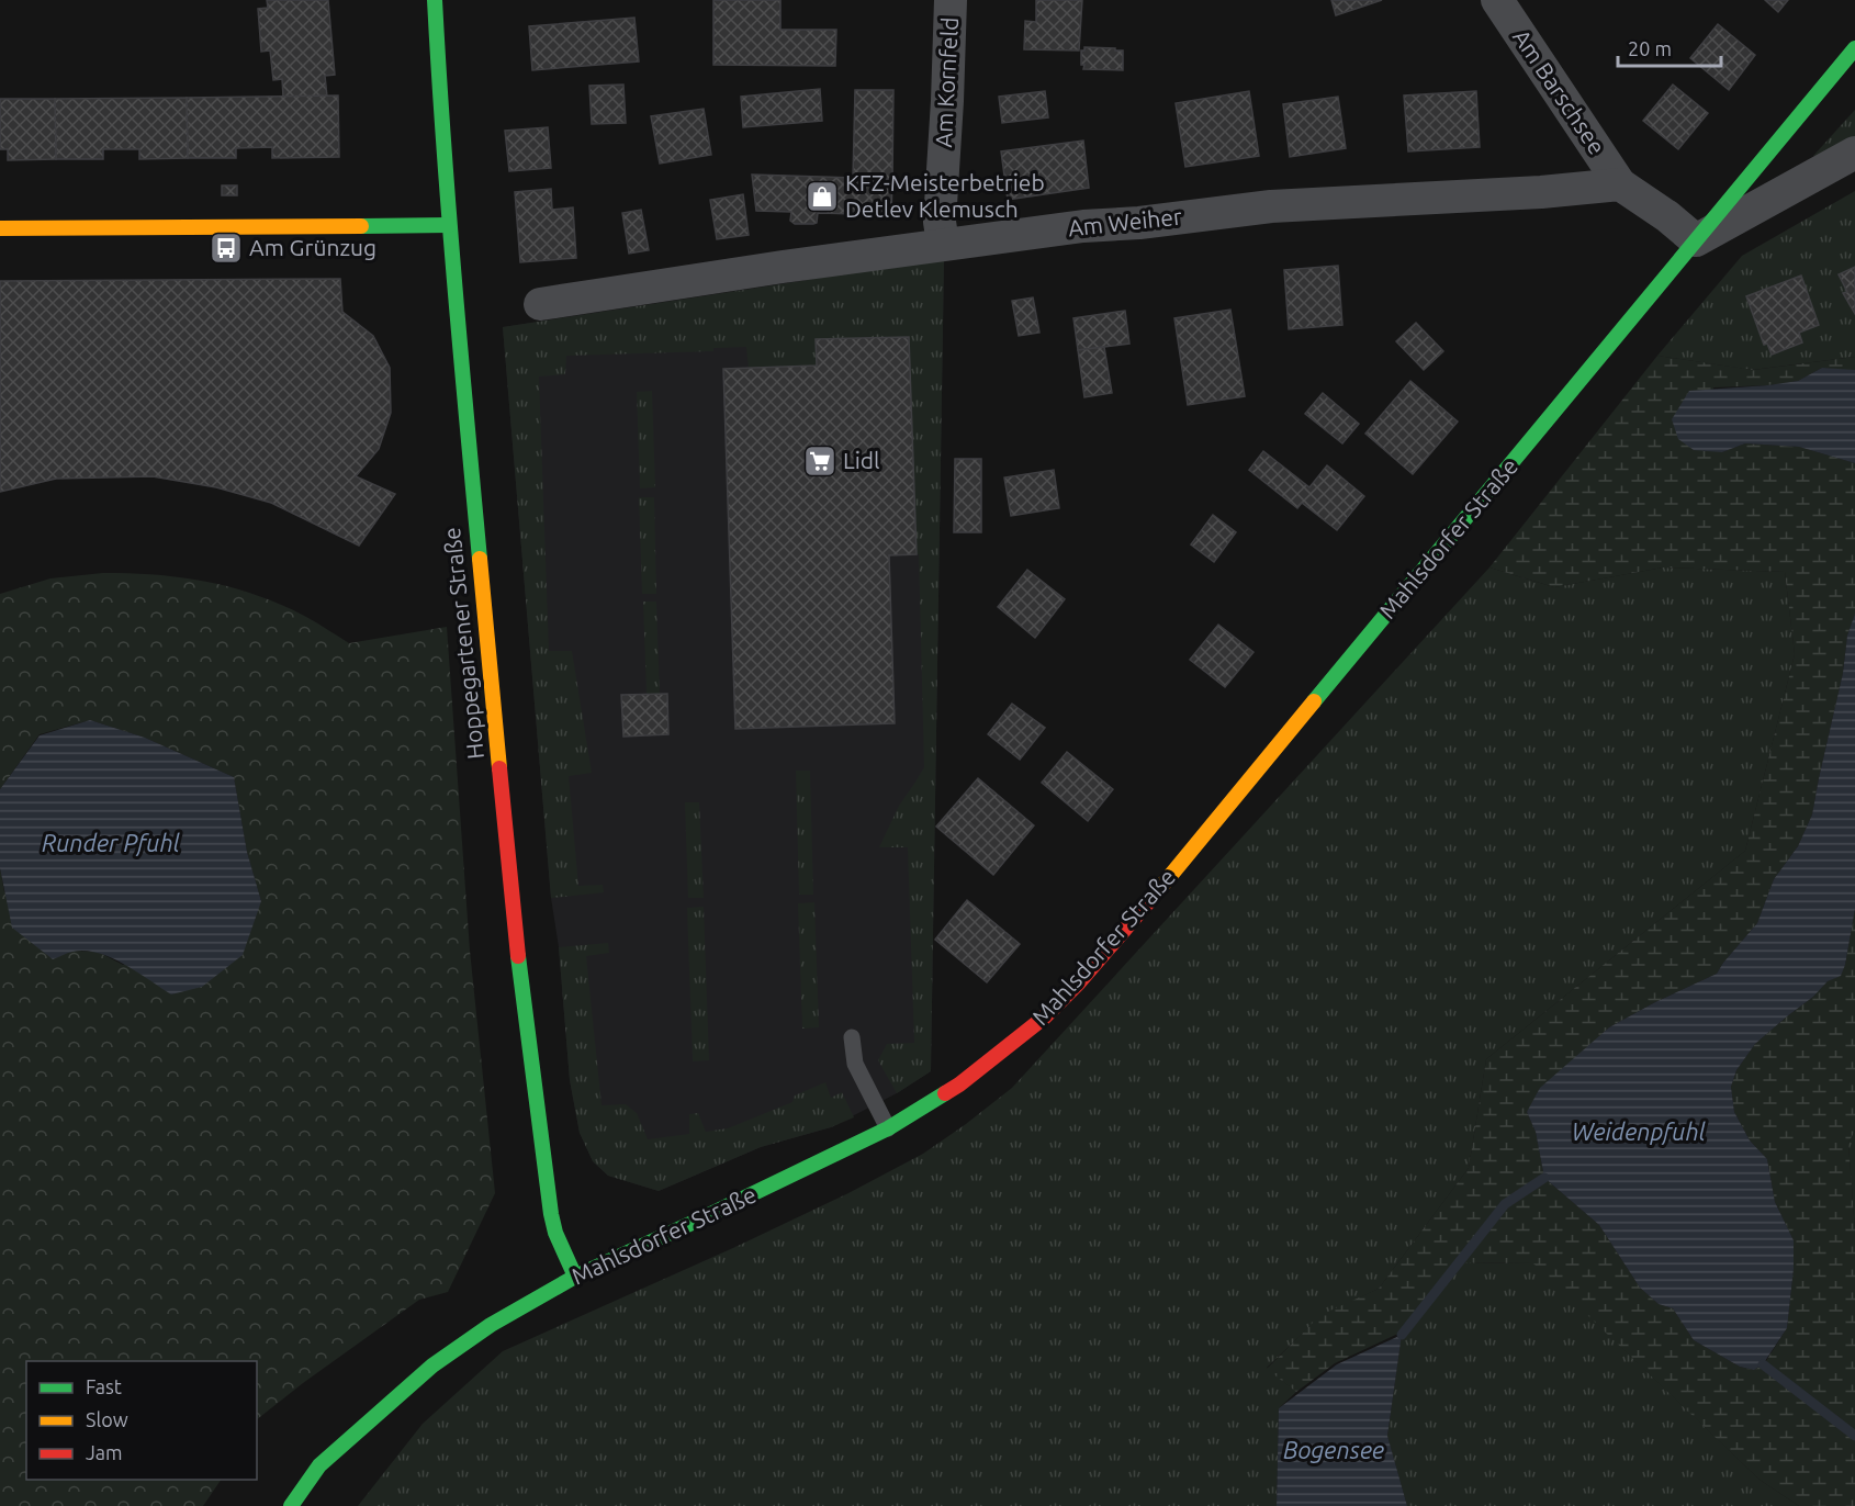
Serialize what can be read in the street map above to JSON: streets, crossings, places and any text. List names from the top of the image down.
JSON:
{
  "streets": {
    "main road": ["Mahlsdorfer Straße", "Hoppegartener Straße"],
    "street": ["Am Kornfeld", "Am Barschsee", "Am Weiher"]
  },
  "crossings": [
    ["Am Kornfeld", "Am Weiher"],
    ["Am Barschsee", "Am Weiher"],
    ["Mahlsdorfer Straße", "Hoppegartener Straße"]
  ],
  "water": ["Runder Pfuhl", "Weidenpfuhl", "Bogensee"],
  "places": {
    "shop": ["KFZ-Meisterbetrieb Detlev Klemusch"],
    "bus stop": ["Am Grünzug"],
    "supermarket": ["Lidl"]
  },
  "legend": ["Fast", "Slow", "Jam"],
  "scale_bar": "20 m"
}
